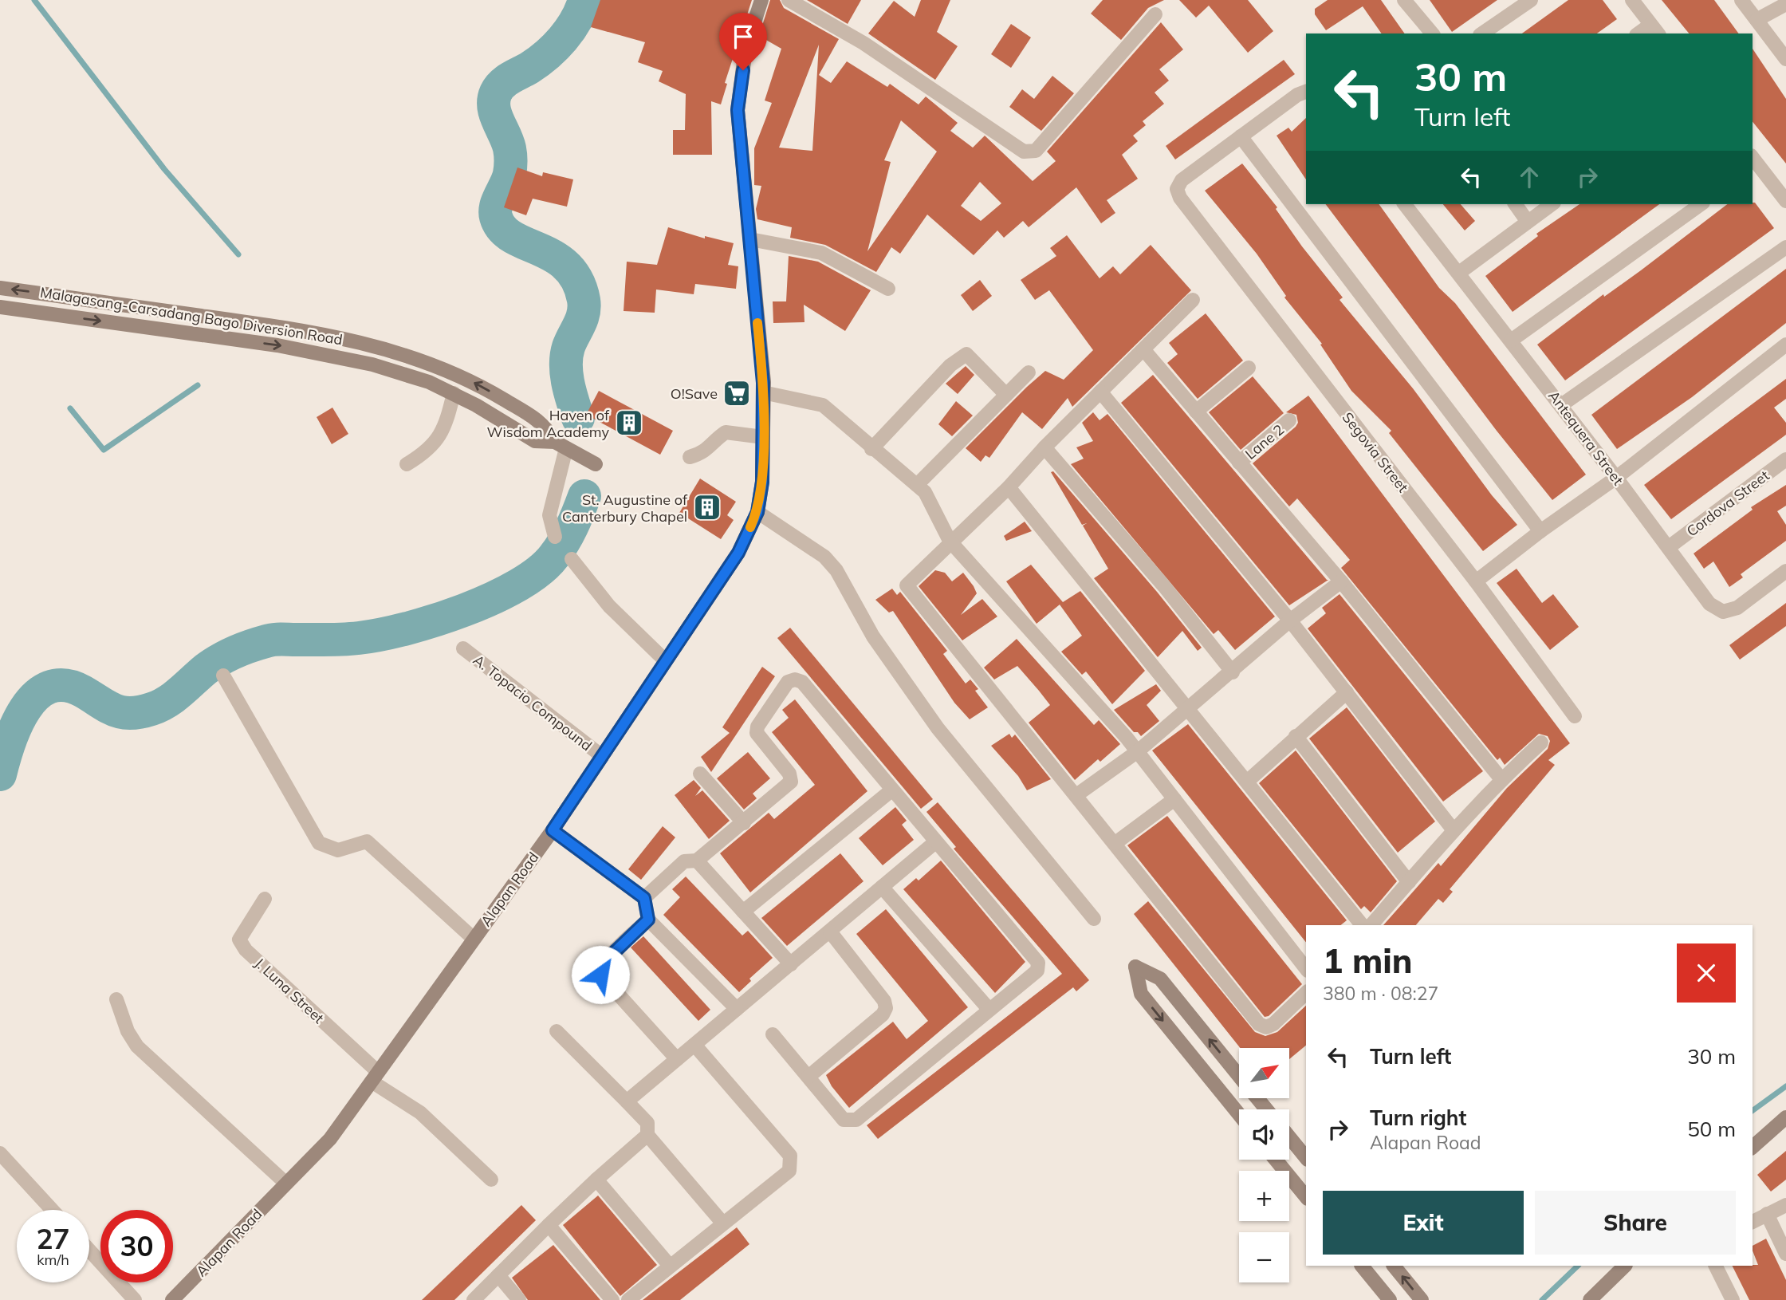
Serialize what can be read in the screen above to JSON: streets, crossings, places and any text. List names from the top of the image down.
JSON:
{
  "streets": {
    "street": [
      "Malagasang-Carsadang Bago Diversion Road",
      "Antequera Street",
      "Lane 2",
      "Segovia Street",
      "Cordova Street",
      "A. Topacio Compound",
      "Alapan Road",
      "J. Luna Street"
    ]
  },
  "crossings": [
    ["Antequera Street", "Cordova Street"],
    ["A. Topacio Compound", "Alapan Road"],
    ["Alapan Road", "J. Luna Street"]
  ],
  "places": {
    "supermarket": ["O!Save"],
    "building": ["Haven of Wisdom Academy", "St. Augustine of Canterbury Chapel"]
  },
  "north": "top right",
  "page": {
    "turn": ["30 m", "Turn left"],
    "heading": ["1 min", "380 m · 08:27"],
    "list": [
      {
        "name": "Turn left",
        "value": "30 m"
      },
      {
        "name": "Turn right",
        "note": "Alapan Road",
        "value": "50 m"
      }
    ],
    "map_buttons": ["+", "−"],
    "buttons": ["Exit", "Share"],
    "speed": "27 km/h",
    "limit": "30"
  }
}
